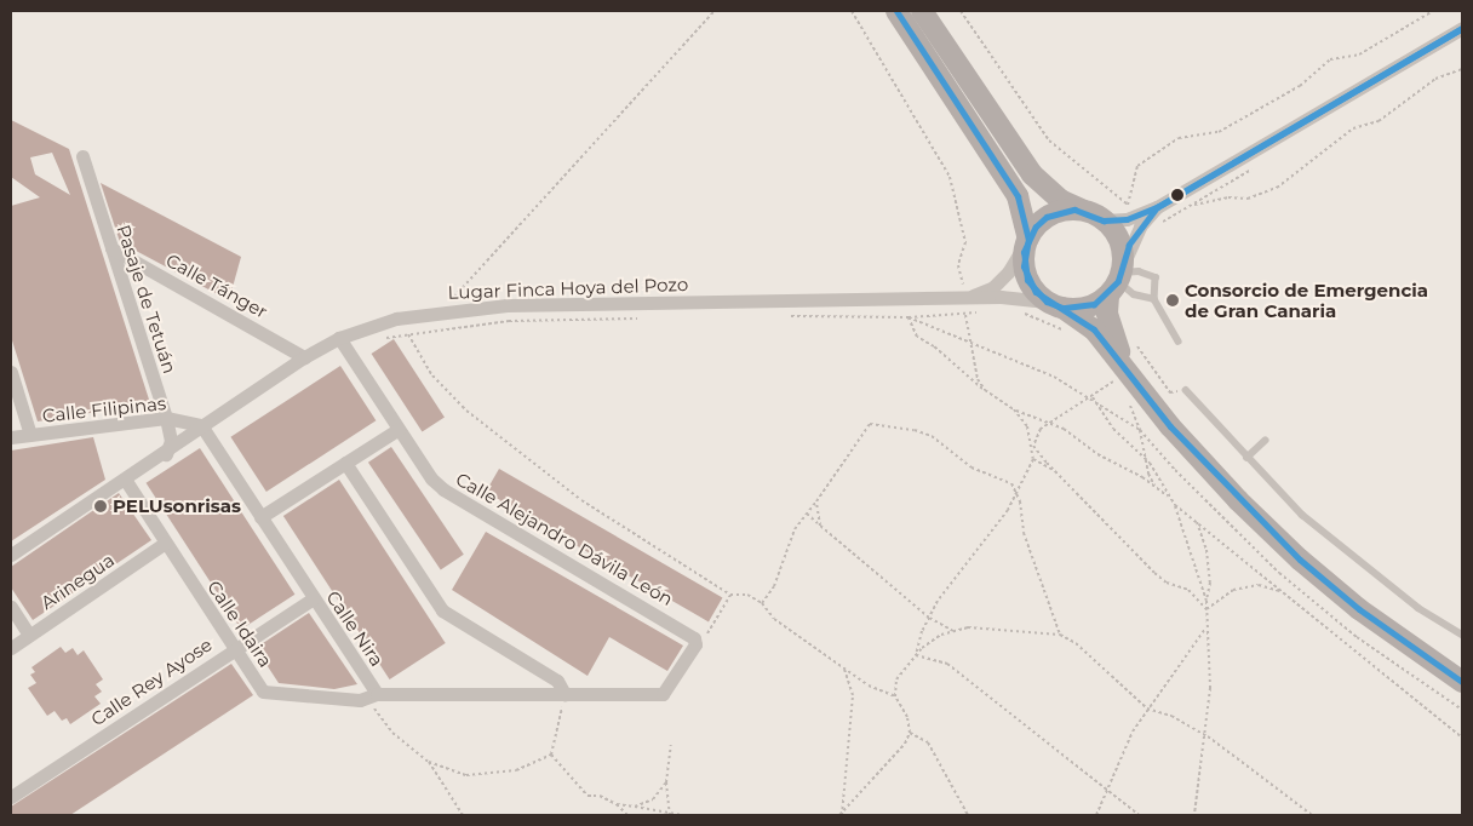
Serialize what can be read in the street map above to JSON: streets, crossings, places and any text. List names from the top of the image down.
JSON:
{
  "streets": {
    "street": [
      "Calle Tánger",
      "Lugar Finca Hoya del Pozo",
      "Pasaje de Tetuán",
      "Calle Filipinas",
      "Calle Alejandro Dávila León",
      "Arinegua",
      "Calle Idaira",
      "Calle Nira",
      "Calle Rey Ayose"
    ]
  },
  "crossings": [
    ["Calle Tánger", "Lugar Finca Hoya del Pozo"],
    ["Calle Tánger", "Pasaje de Tetuán"],
    ["Lugar Finca Hoya del Pozo", "Pasaje de Tetuán"],
    ["Lugar Finca Hoya del Pozo", "Calle Filipinas"],
    ["Lugar Finca Hoya del Pozo", "Calle Alejandro Dávila León"],
    ["Lugar Finca Hoya del Pozo", "Calle Idaira"],
    ["Lugar Finca Hoya del Pozo", "Calle Nira"],
    ["Pasaje de Tetuán", "Calle Filipinas"],
    ["Calle Filipinas", "Calle Nira"],
    ["Calle Alejandro Dávila León", "Calle Nira"],
    ["Arinegua", "Calle Idaira"],
    ["Calle Idaira", "Calle Nira"],
    ["Calle Idaira", "Calle Rey Ayose"],
    ["Calle Nira", "Calle Rey Ayose"]
  ],
  "places": ["Consorcio de Emergencia de Gran Canaria", "PELUsonrisas"]
}
